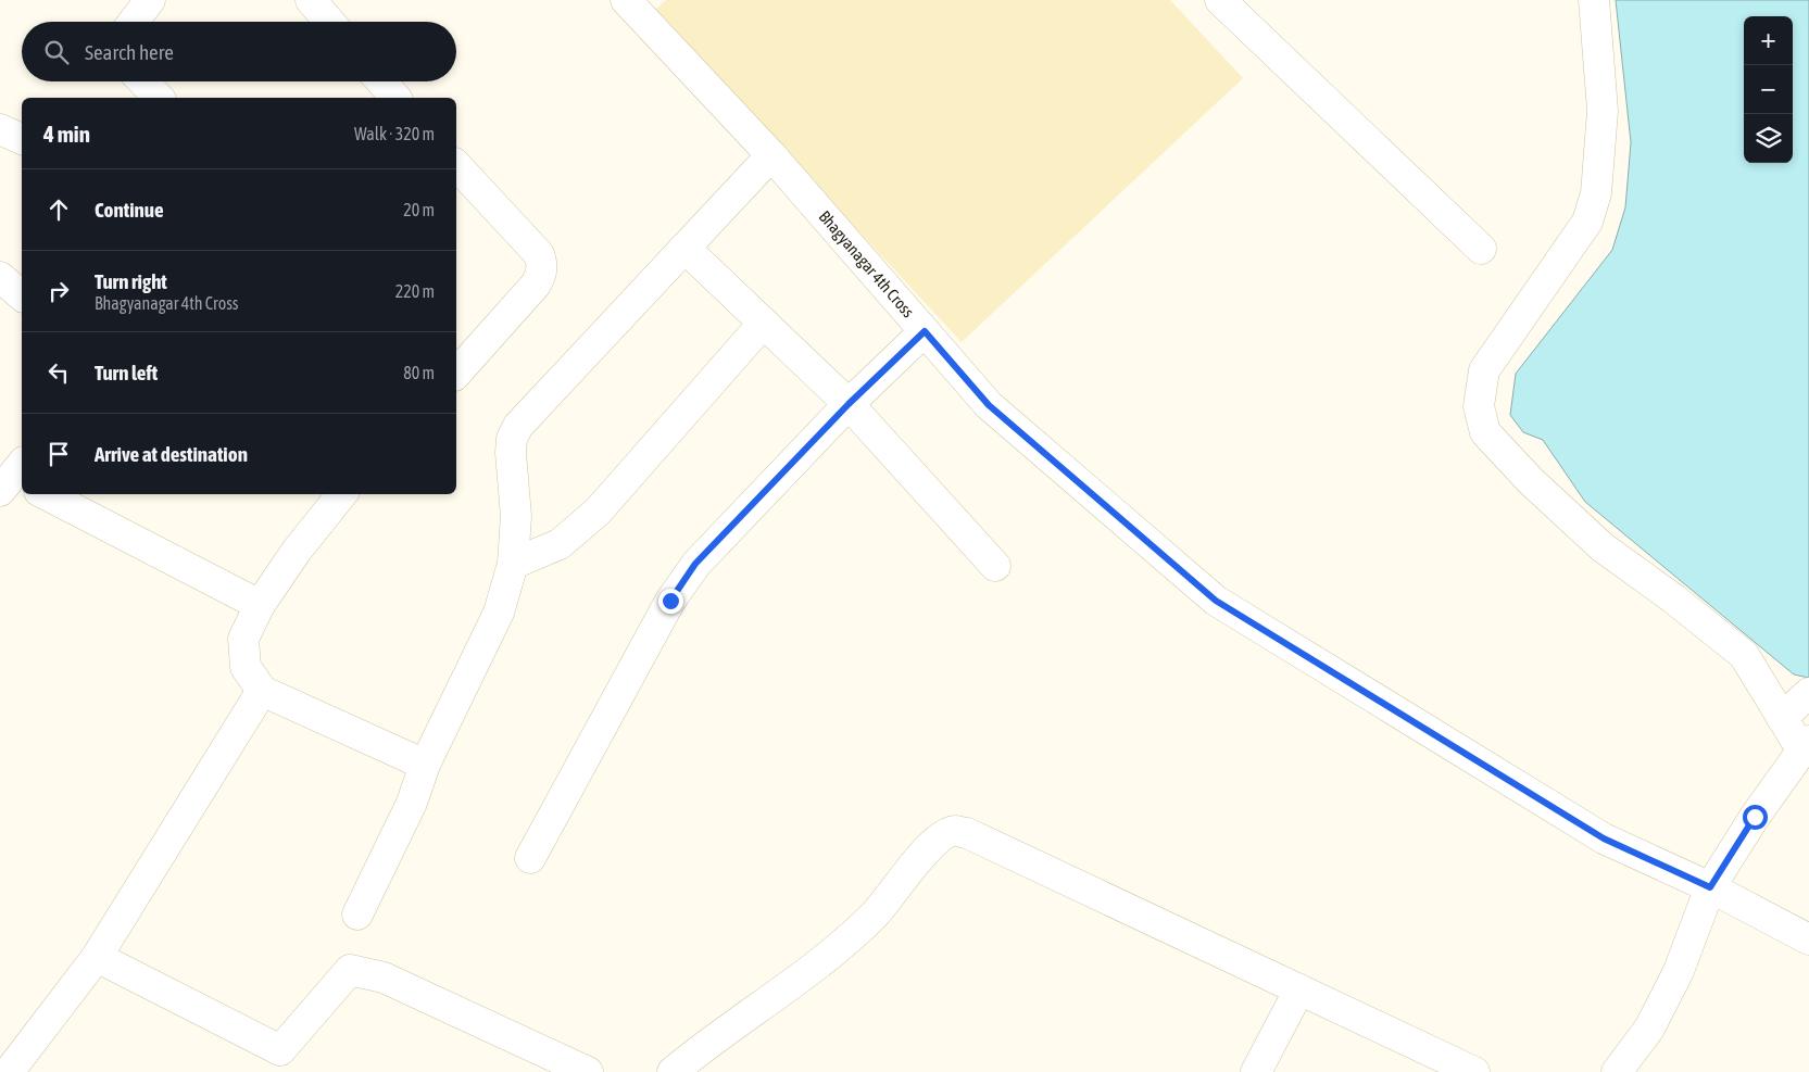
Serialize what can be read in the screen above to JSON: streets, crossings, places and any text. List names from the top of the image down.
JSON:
{
  "streets": {
    "street": ["Bhagyanagar 4th Cross"]
  },
  "page": {
    "map_buttons": ["+", "−"],
    "search": "Search here",
    "heading": ["4 min", "Walk · 320 m"],
    "list": [
      ["Continue", "20 m"],
      ["Turn right", "Bhagyanagar 4th Cross", "220 m"],
      ["Turn left", "80 m"],
      "Arrive at destination"
    ]
  }
}
